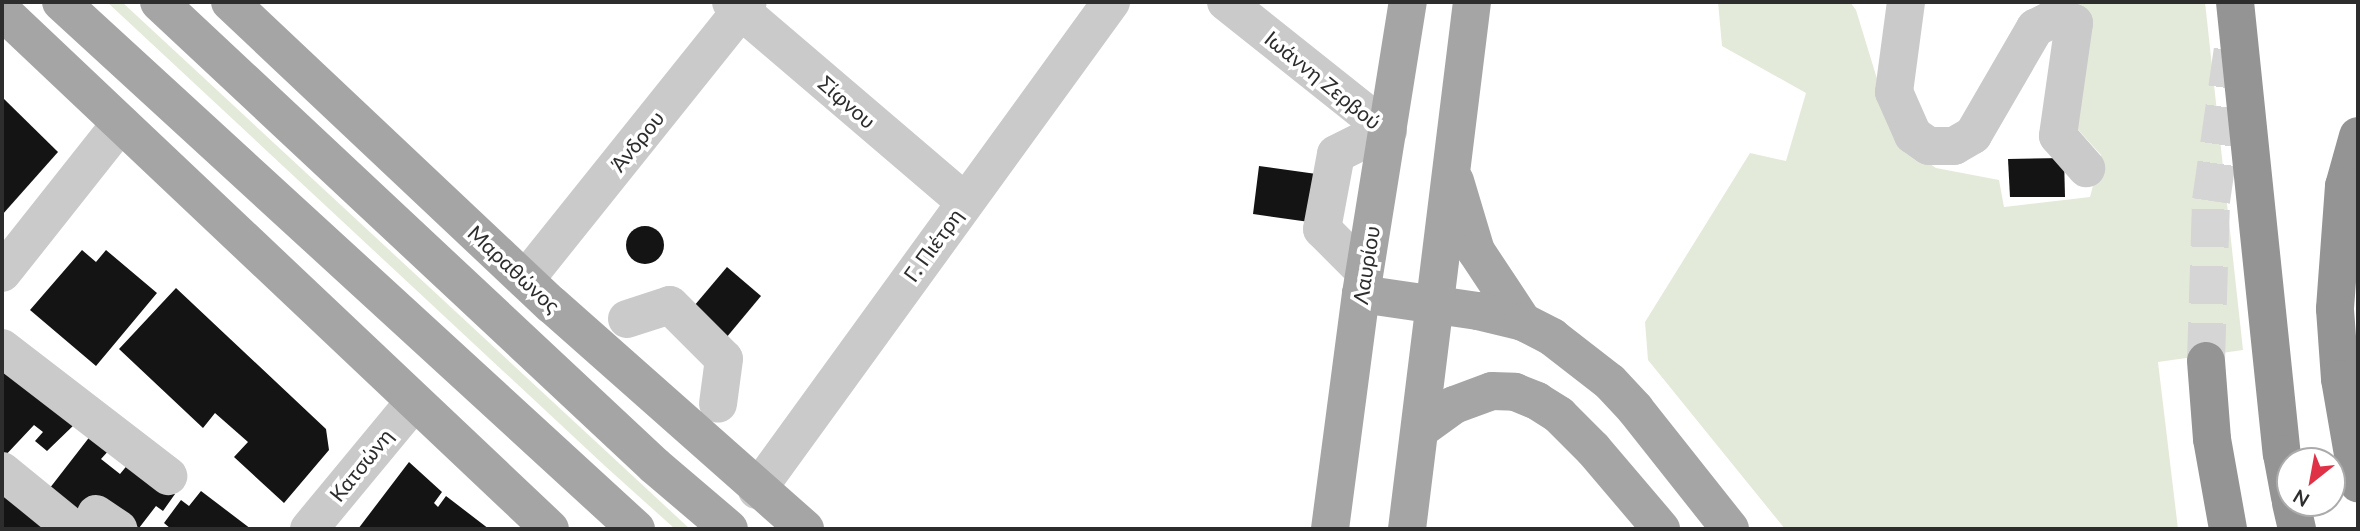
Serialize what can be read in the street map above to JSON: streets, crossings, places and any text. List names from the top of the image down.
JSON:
{
  "streets": {
    "main road": ["Λαυρίου", "Μαραθώνος"],
    "street": [
      "Ιωάννη Ζερβού",
      "Σίφνου",
      "Άνδρου",
      "Γ. Πιέτρη",
      "Κατσώνη"
    ]
  },
  "crossings": [
    ["Ιωάννη Ζερβού", "Λαυρίου"],
    ["Σίφνου", "Άνδρου"],
    ["Σίφνου", "Γ. Πιέτρη"],
    ["Άνδρου", "Μαραθώνος"],
    ["Γ. Πιέτρη", "Μαραθώνος"]
  ],
  "north": "bottom left"
}
